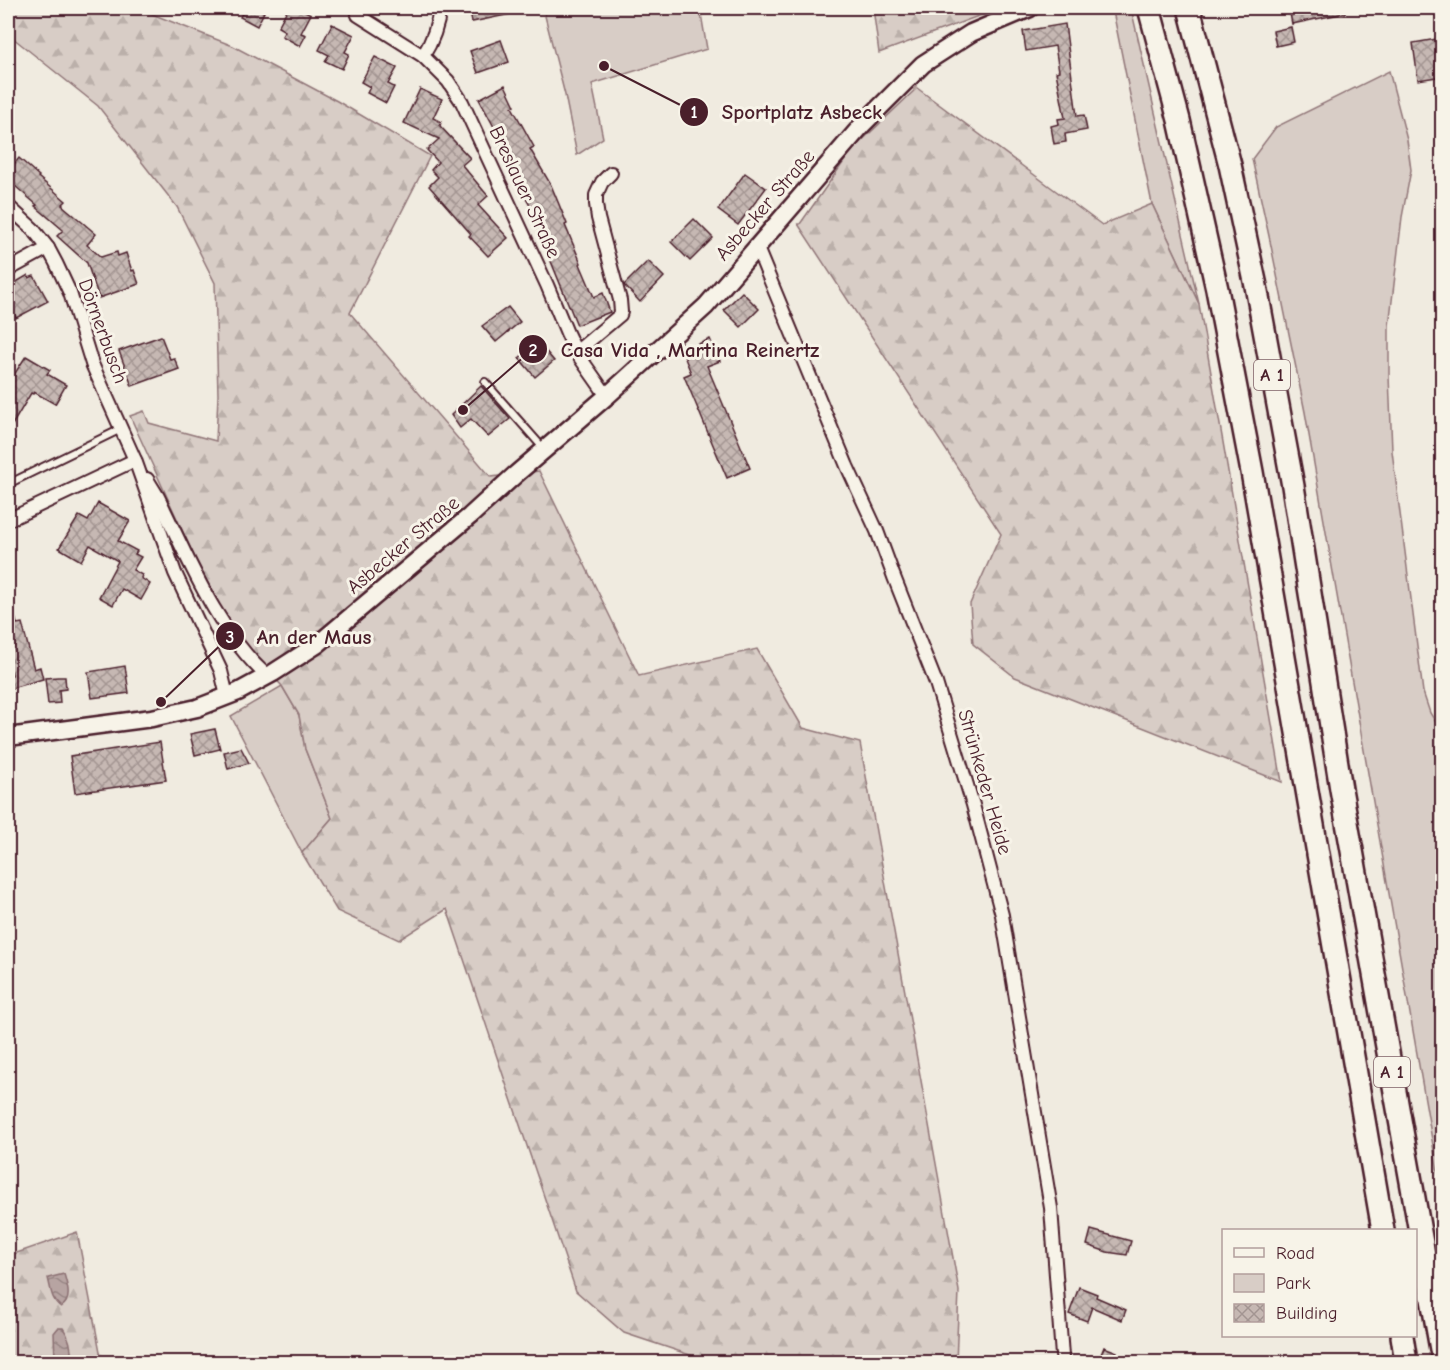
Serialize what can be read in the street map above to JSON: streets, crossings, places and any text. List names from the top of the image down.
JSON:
{
  "streets": {
    "highway": ["A 1"],
    "main road": ["Asbecker Straße"],
    "street": ["Breslauer Straße", "Dörnerbusch", "Strünkeder Heide"]
  },
  "crossings": [
    ["Breslauer Straße", "Asbecker Straße"],
    ["Asbecker Straße", "Strünkeder Heide"]
  ],
  "places": ["Sportplatz Asbeck", "Casa Vida , Martina Reinertz", "An der Maus"],
  "legend": ["Road", "Park", "Building"]
}
